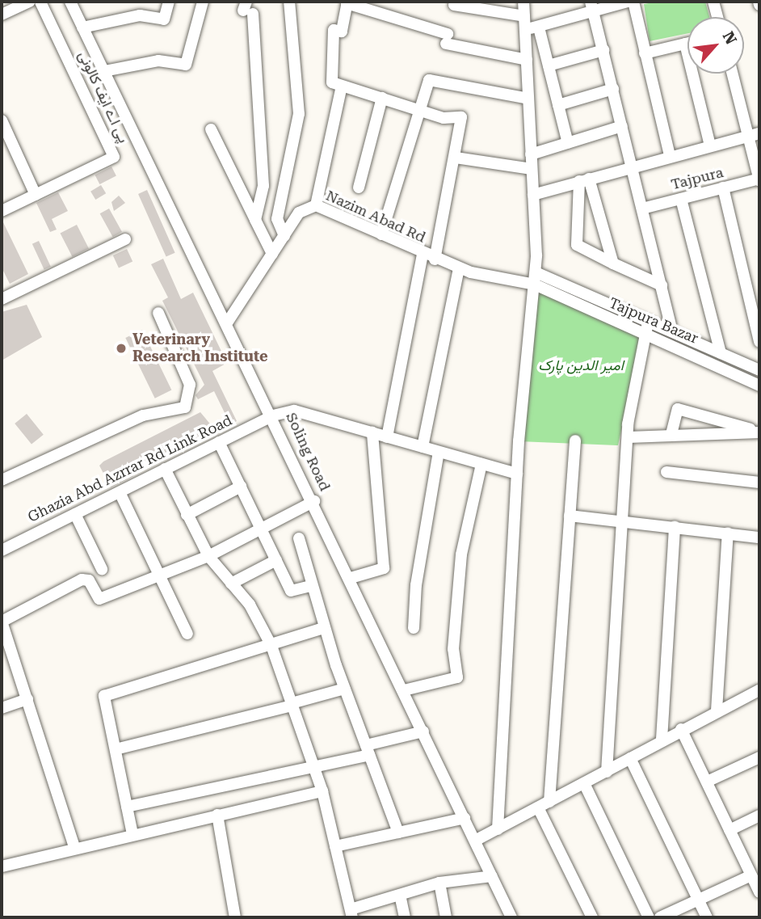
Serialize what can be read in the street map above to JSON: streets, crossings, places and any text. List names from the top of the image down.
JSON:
{
  "streets": {
    "street": [
      "پی اے ایف کالونی",
      "Tajpura",
      "Nazim Abad Rd",
      "Tajpura Bazar",
      "Soling Road",
      "Ghazia Abd Azrrar Rd Link Road"
    ]
  },
  "crossings": [
    ["Nazim Abad Rd", "Tajpura Bazar"],
    ["Nazim Abad Rd", "Soling Road"],
    ["Soling Road", "Ghazia Abd Azrrar Rd Link Road"]
  ],
  "parks": ["امیر الدین پارک"],
  "places": ["Veterinary Research Institute"],
  "north": "top right"
}
